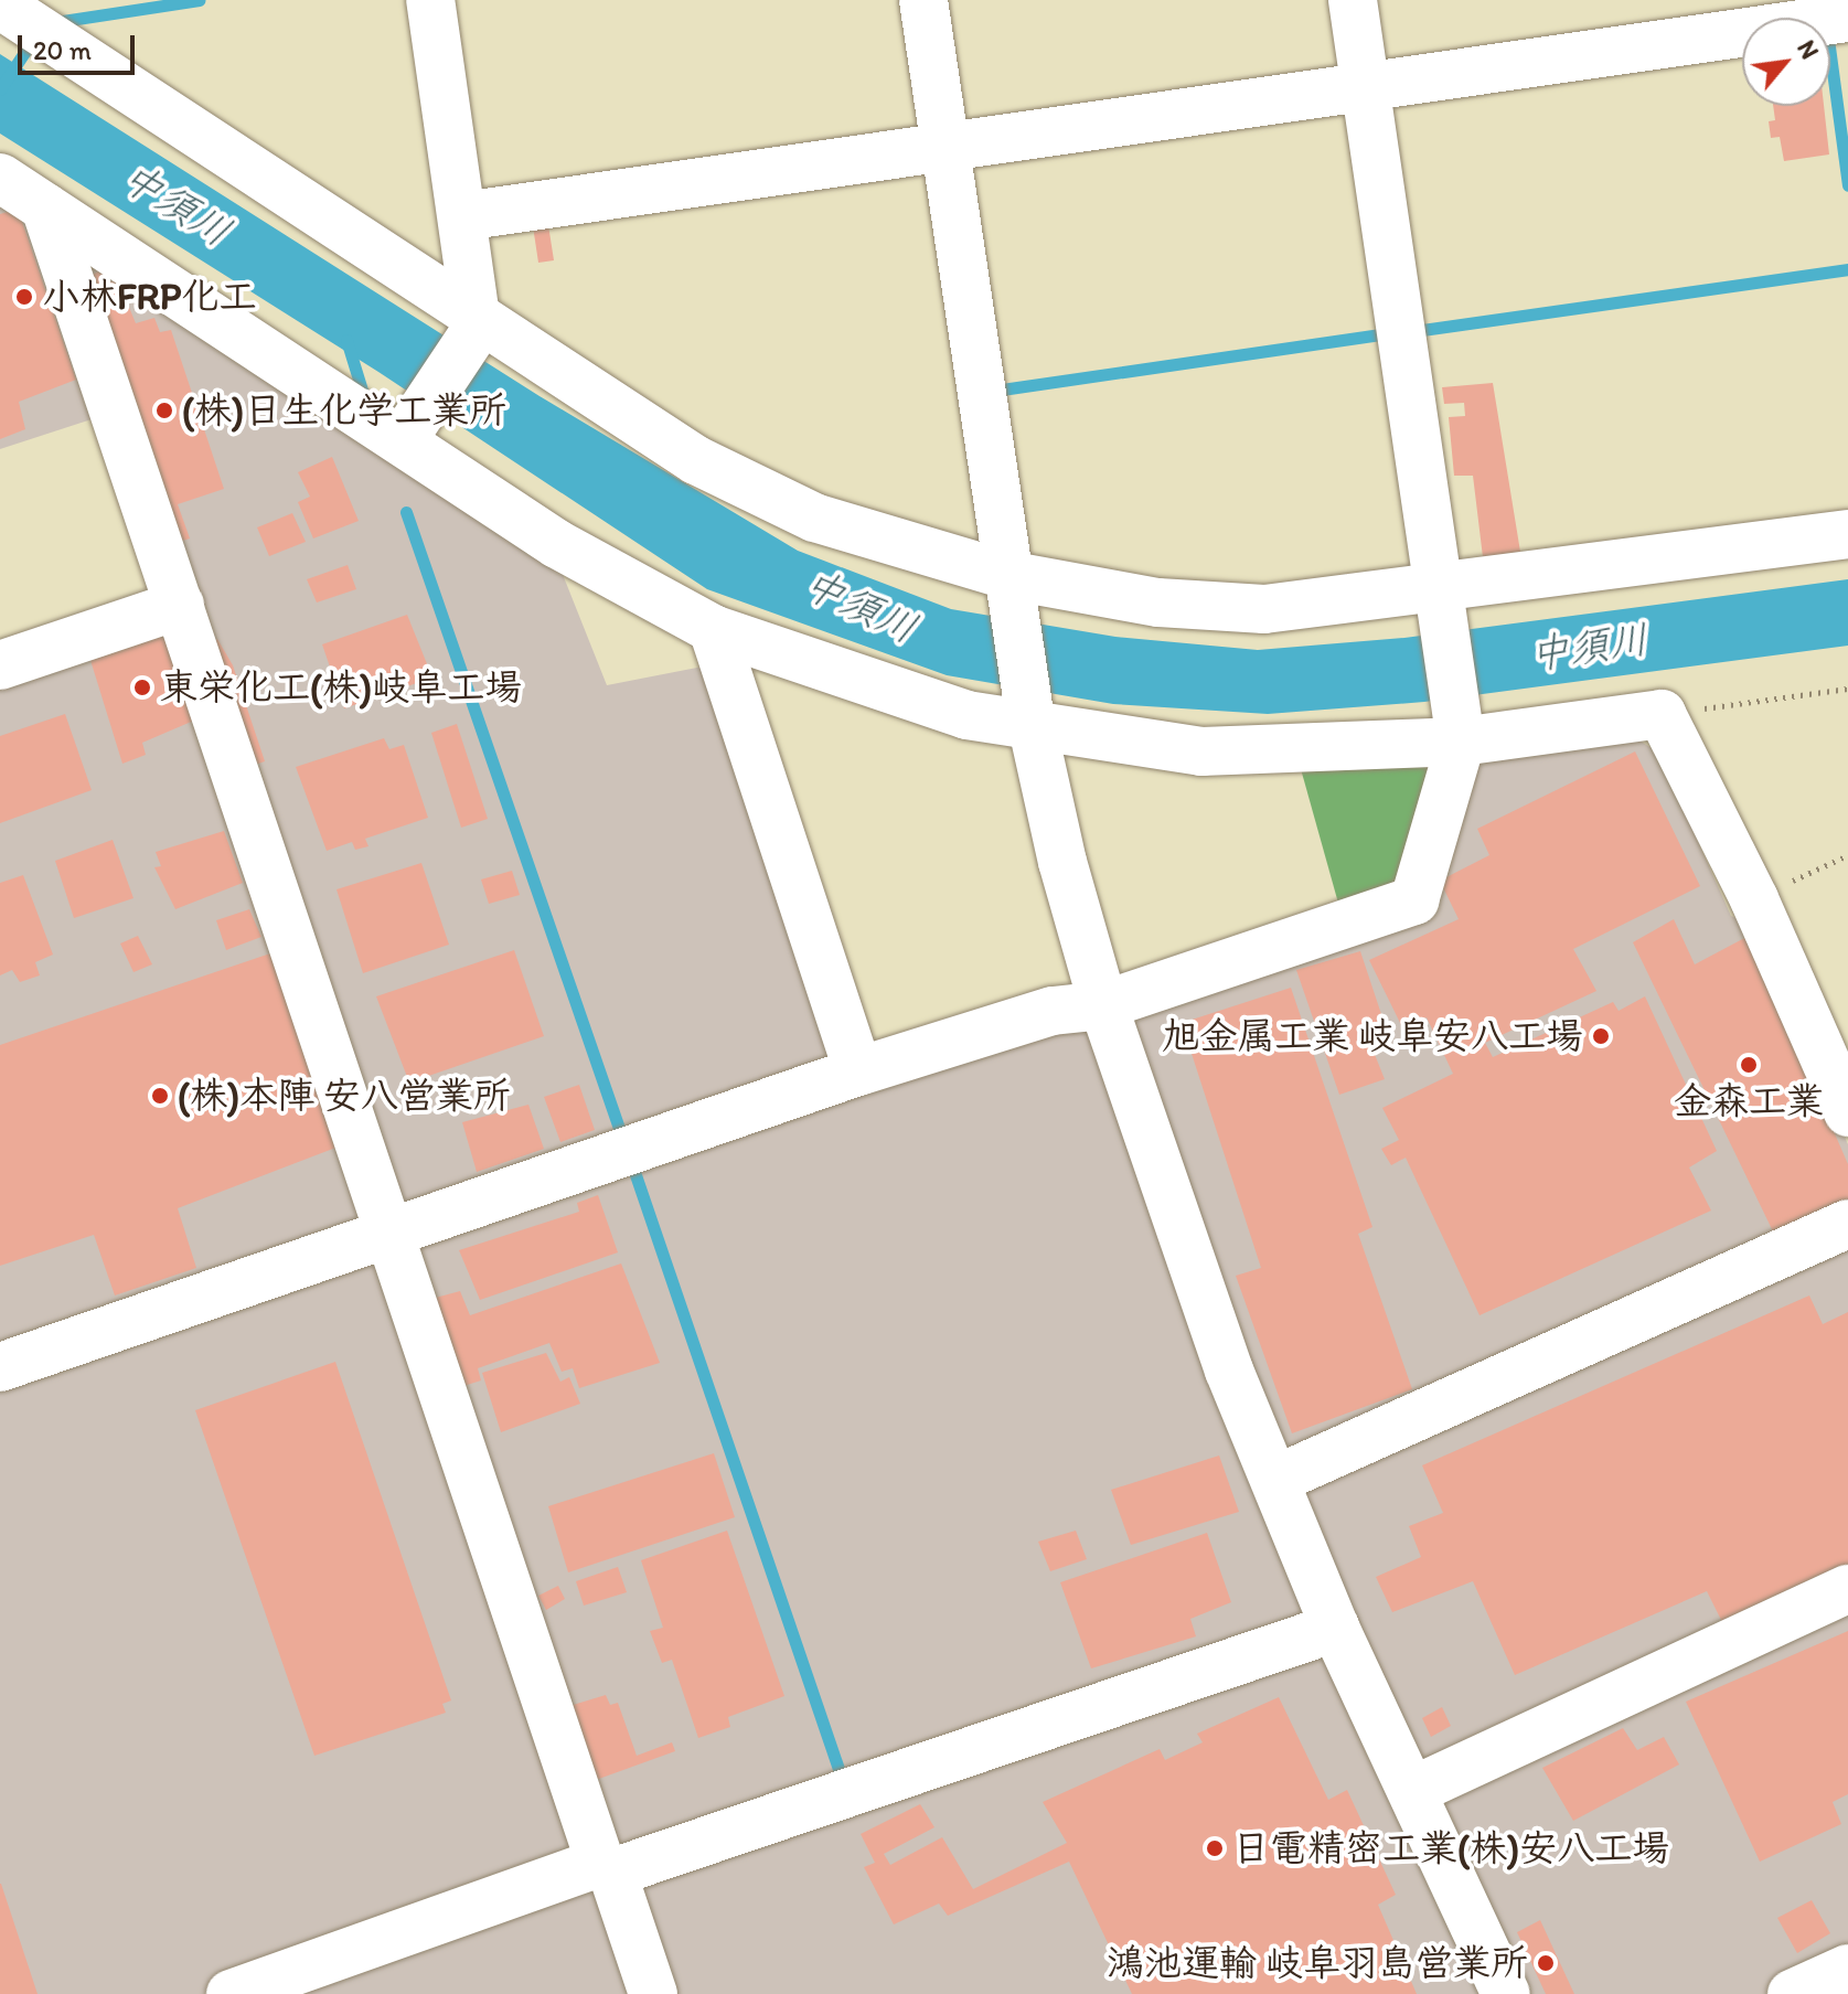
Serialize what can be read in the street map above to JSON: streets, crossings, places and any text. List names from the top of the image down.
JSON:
{
  "water": ["中須川"],
  "places": [
    "小林FRP化工",
    "(株)日生化学工業所",
    "東栄化工(株)岐阜工場",
    "旭金属工業 岐阜安八工場",
    "金森工業",
    "(株)本陣 安八営業所",
    "日電精密工業(株)安八工場",
    "鴻池運輸 岐阜羽島営業所"
  ],
  "scale_bar": "20 m",
  "north": "top right"
}
